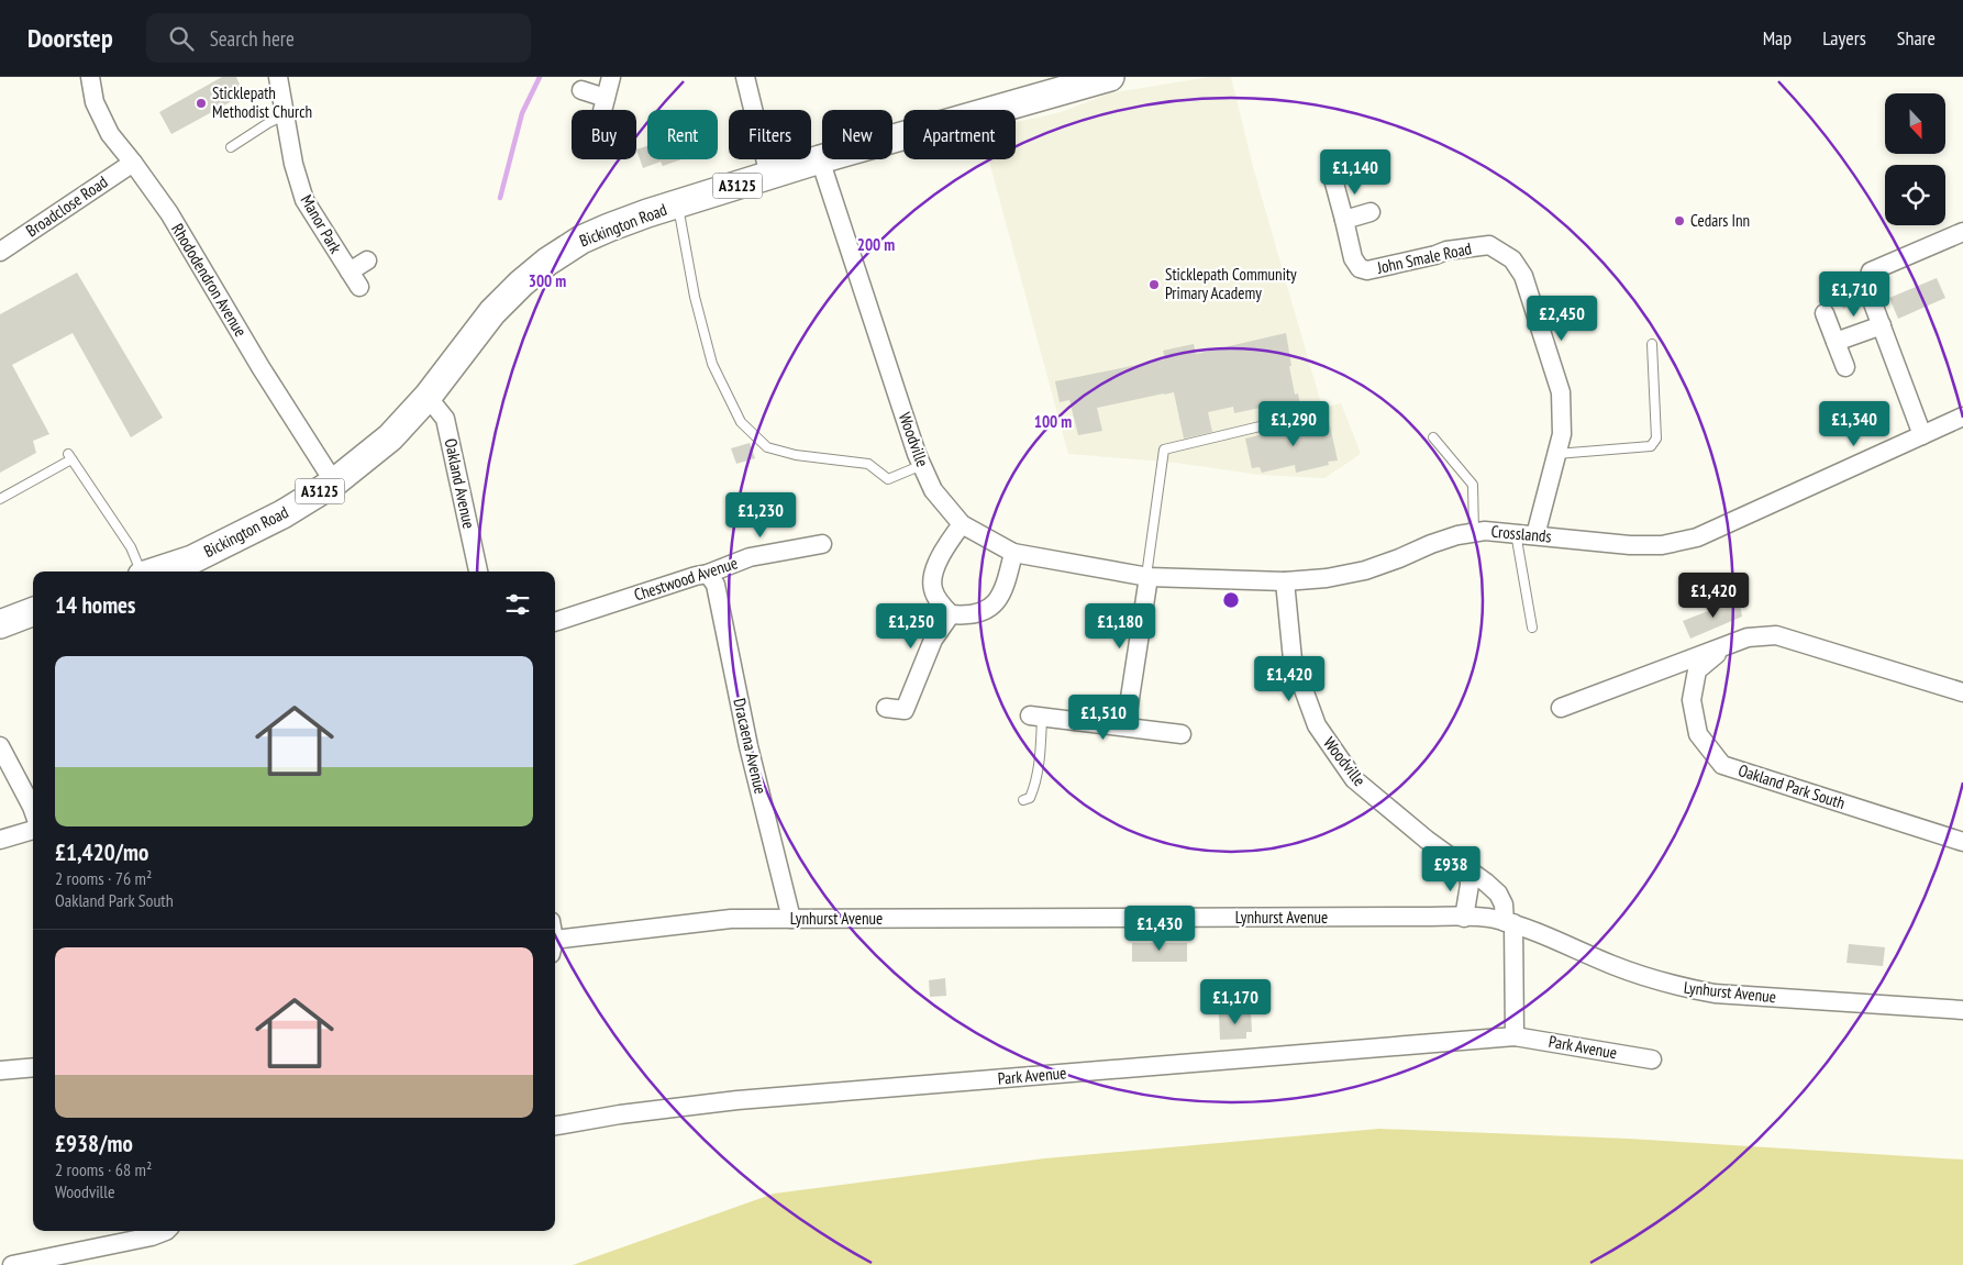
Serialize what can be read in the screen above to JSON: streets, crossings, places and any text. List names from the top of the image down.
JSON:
{
  "streets": {
    "main road": ["A3125", "Bickington Road"],
    "street": [
      "Broadclose Road",
      "Manor Park",
      "John Smale Road",
      "Rhododendron Avenue",
      "Woodville",
      "Oakland Avenue",
      "Crosslands",
      "Chestwood Avenue",
      "Dracaena Avenue",
      "Oakland Park South",
      "Lynhurst Avenue",
      "Park Avenue"
    ]
  },
  "crossings": [
    ["Broadclose Road", "Rhododendron Avenue"],
    ["Bickington Road", "Rhododendron Avenue"],
    ["Bickington Road", "Woodville"],
    ["Bickington Road", "Oakland Avenue"],
    ["John Smale Road", "Crosslands"],
    ["Woodville", "Crosslands"],
    ["Woodville", "Lynhurst Avenue"],
    ["Chestwood Avenue", "Dracaena Avenue"],
    ["Dracaena Avenue", "Lynhurst Avenue"]
  ],
  "places": ["Sticklepath Methodist Church", "Cedars Inn", "Sticklepath Community Primary Academy"],
  "north": "bottom",
  "page": {
    "header": "Doorstep",
    "search": "Search here",
    "nav": ["Map", "Layers", "Share"],
    "chip": [
      "Buy",
      "Rent",
      "Filters",
      "New",
      "Apartment"
    ],
    "price": [
      "£1,140",
      "£1,710",
      "£2,450",
      "£1,290",
      "£1,340",
      "£1,230",
      "£1,420",
      "£1,250",
      "£1,180",
      "£1,420",
      "£1,510",
      "£938",
      "£1,430",
      "£1,170"
    ],
    "heading": "14 homes",
    "list": [
      {
        "name": "£1,420/mo",
        "note": "2 rooms · 76 m² · Oakland Park South"
      },
      {
        "name": "£938/mo",
        "note": "2 rooms · 68 m² · Woodville"
      }
    ]
  },
  "rings": ["200 m", "300 m", "100 m"]
}
